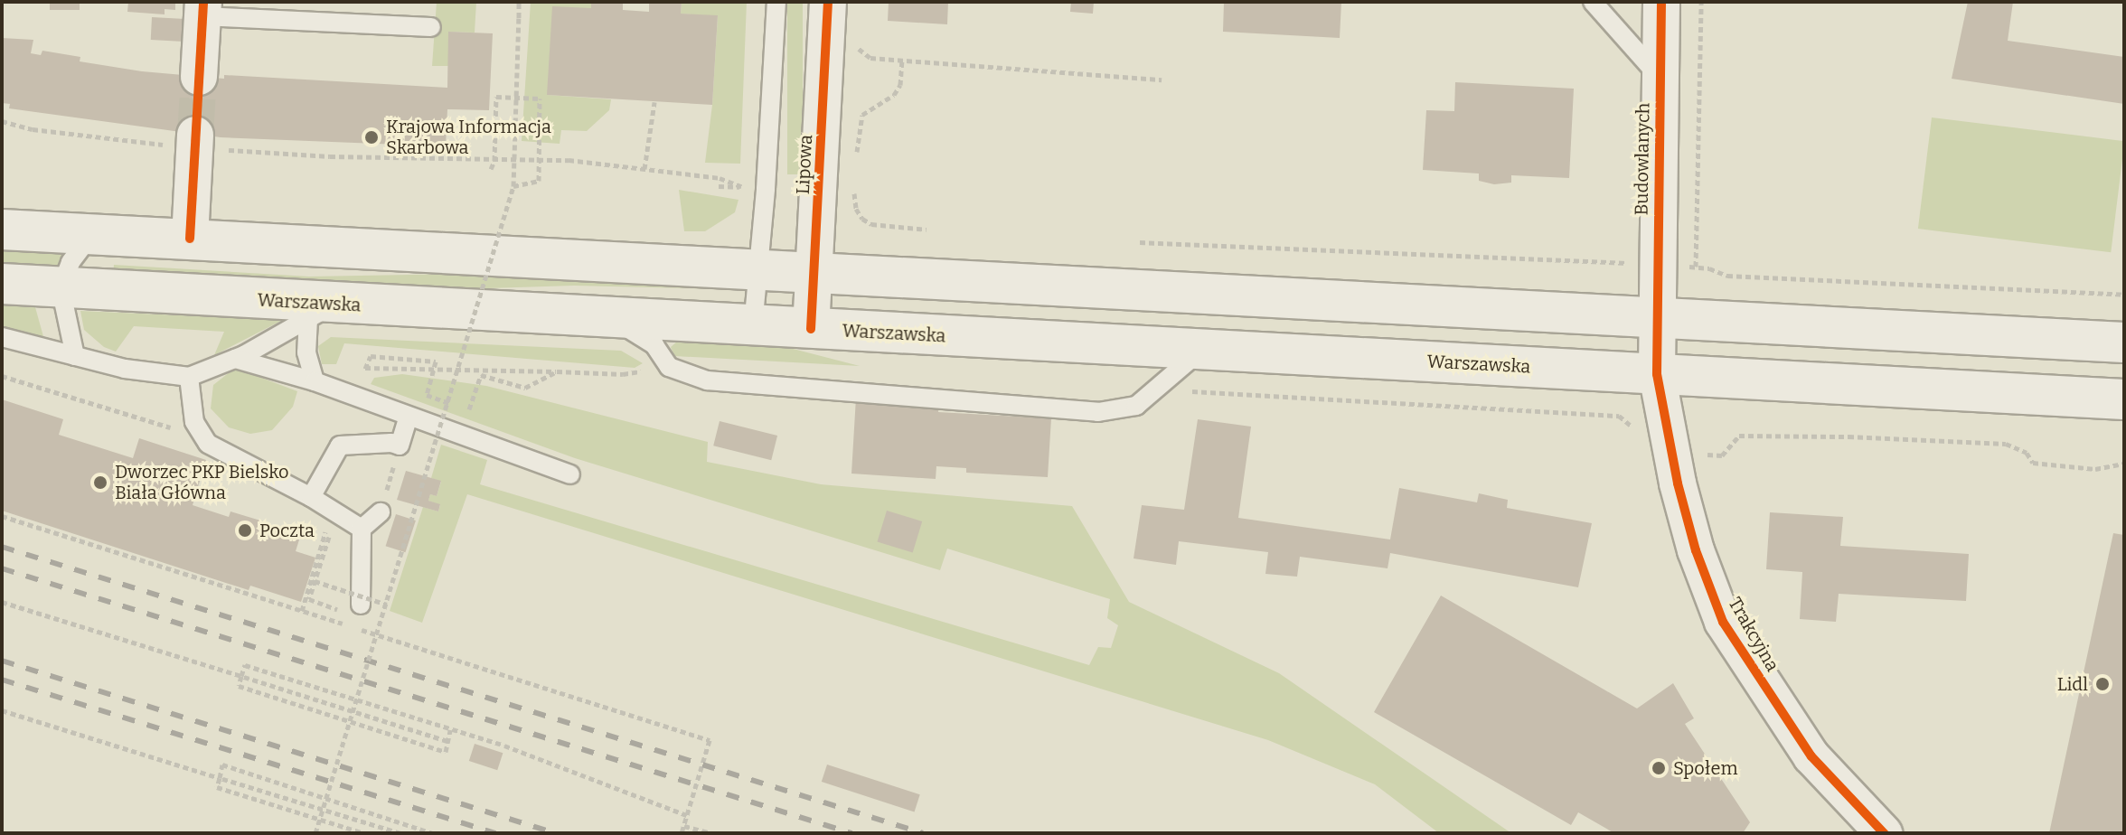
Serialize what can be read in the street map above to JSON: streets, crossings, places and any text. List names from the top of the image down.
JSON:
{
  "streets": {
    "main road": ["Warszawska"],
    "street": ["Budowlanych", "Lipowa", "Trakcyjna"]
  },
  "crossings": [
    ["Lipowa", "Warszawska"],
    ["Warszawska", "Trakcyjna"]
  ],
  "places": [
    "Krajowa Informacja Skarbowa",
    "Dworzec PKP Bielsko Biała Główna",
    "Poczta",
    "Lidl",
    "Społem"
  ]
}
